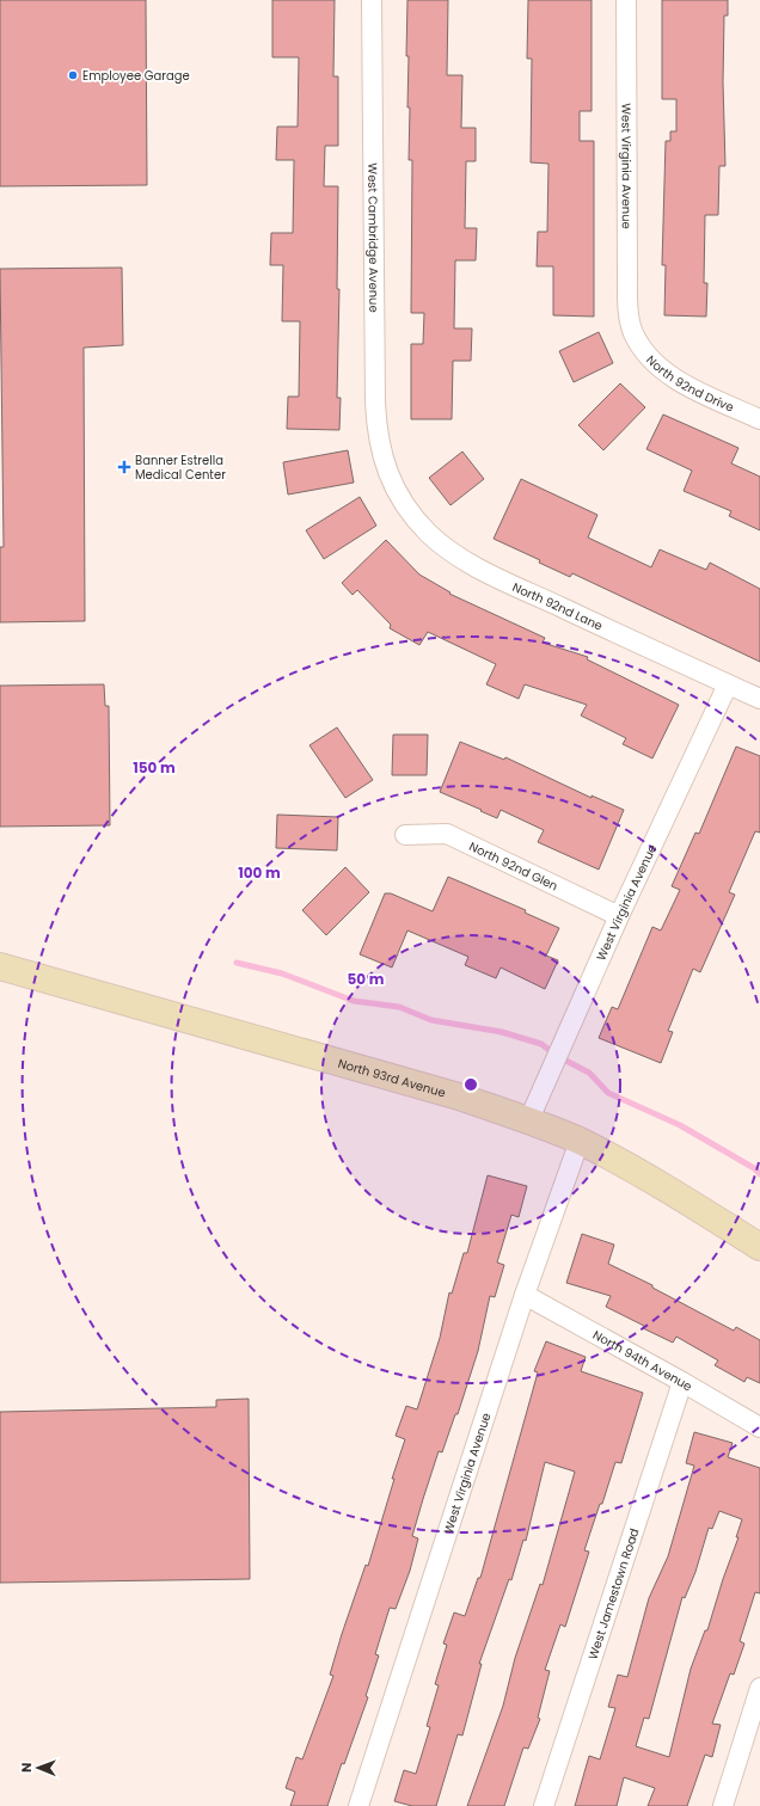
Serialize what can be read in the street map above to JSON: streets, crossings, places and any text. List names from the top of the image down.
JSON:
{
  "streets": {
    "street": [
      "West Virginia Avenue",
      "West Cambridge Avenue",
      "North 92nd Drive",
      "North 92nd Lane",
      "North 92nd Glen",
      "North 93rd Avenue",
      "North 94th Avenue",
      "West Jamestown Road"
    ]
  },
  "crossings": [
    ["West Virginia Avenue", "North 92nd Drive"],
    ["West Virginia Avenue", "North 92nd Lane"],
    ["West Virginia Avenue", "North 92nd Glen"],
    ["West Virginia Avenue", "North 93rd Avenue"],
    ["West Virginia Avenue", "North 94th Avenue"],
    ["West Cambridge Avenue", "North 92nd Lane"],
    ["North 94th Avenue", "West Jamestown Road"]
  ],
  "places": {
    "other": ["Employee Garage"],
    "health": ["Banner Estrella Medical Center"]
  },
  "north": "left",
  "rings": ["150 m", "100 m", "50 m"]
}
